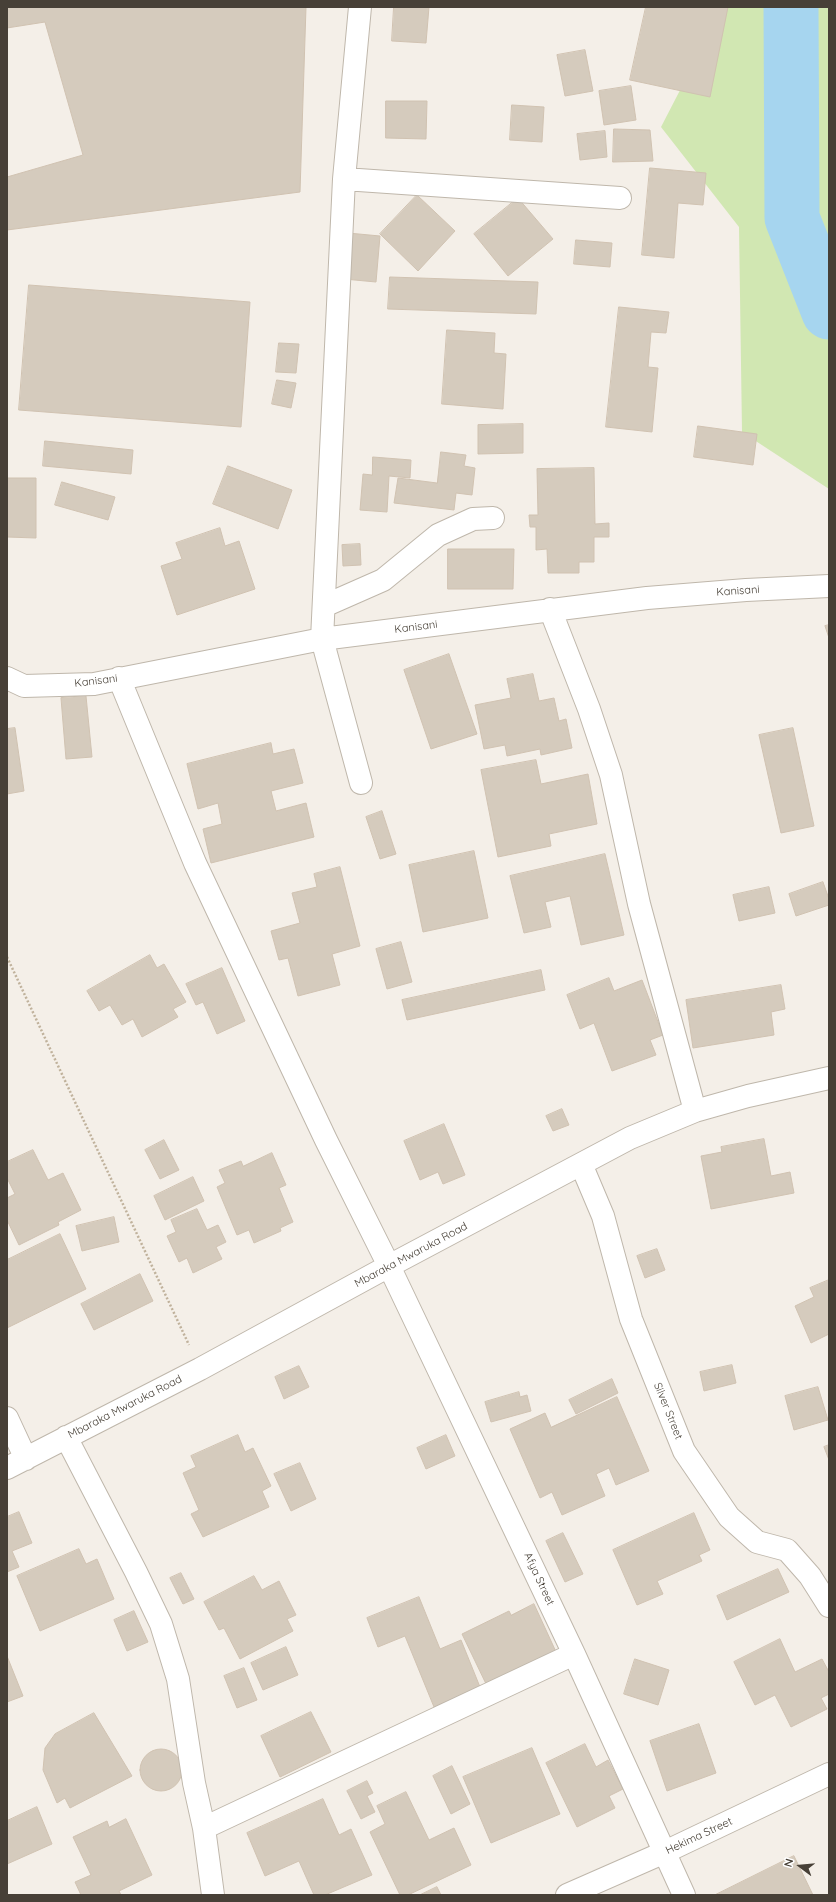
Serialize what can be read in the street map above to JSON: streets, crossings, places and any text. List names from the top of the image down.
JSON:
{
  "streets": {
    "street": [
      "Kanisani",
      "Mbaraka Mwaruka Road",
      "Silver Street",
      "Afya Street",
      "Hekima Street"
    ]
  },
  "crossings": [
    ["Kanisani", "Afya Street"],
    ["Mbaraka Mwaruka Road", "Silver Street"],
    ["Mbaraka Mwaruka Road", "Afya Street"],
    ["Afya Street", "Hekima Street"]
  ],
  "north": "left"
}
